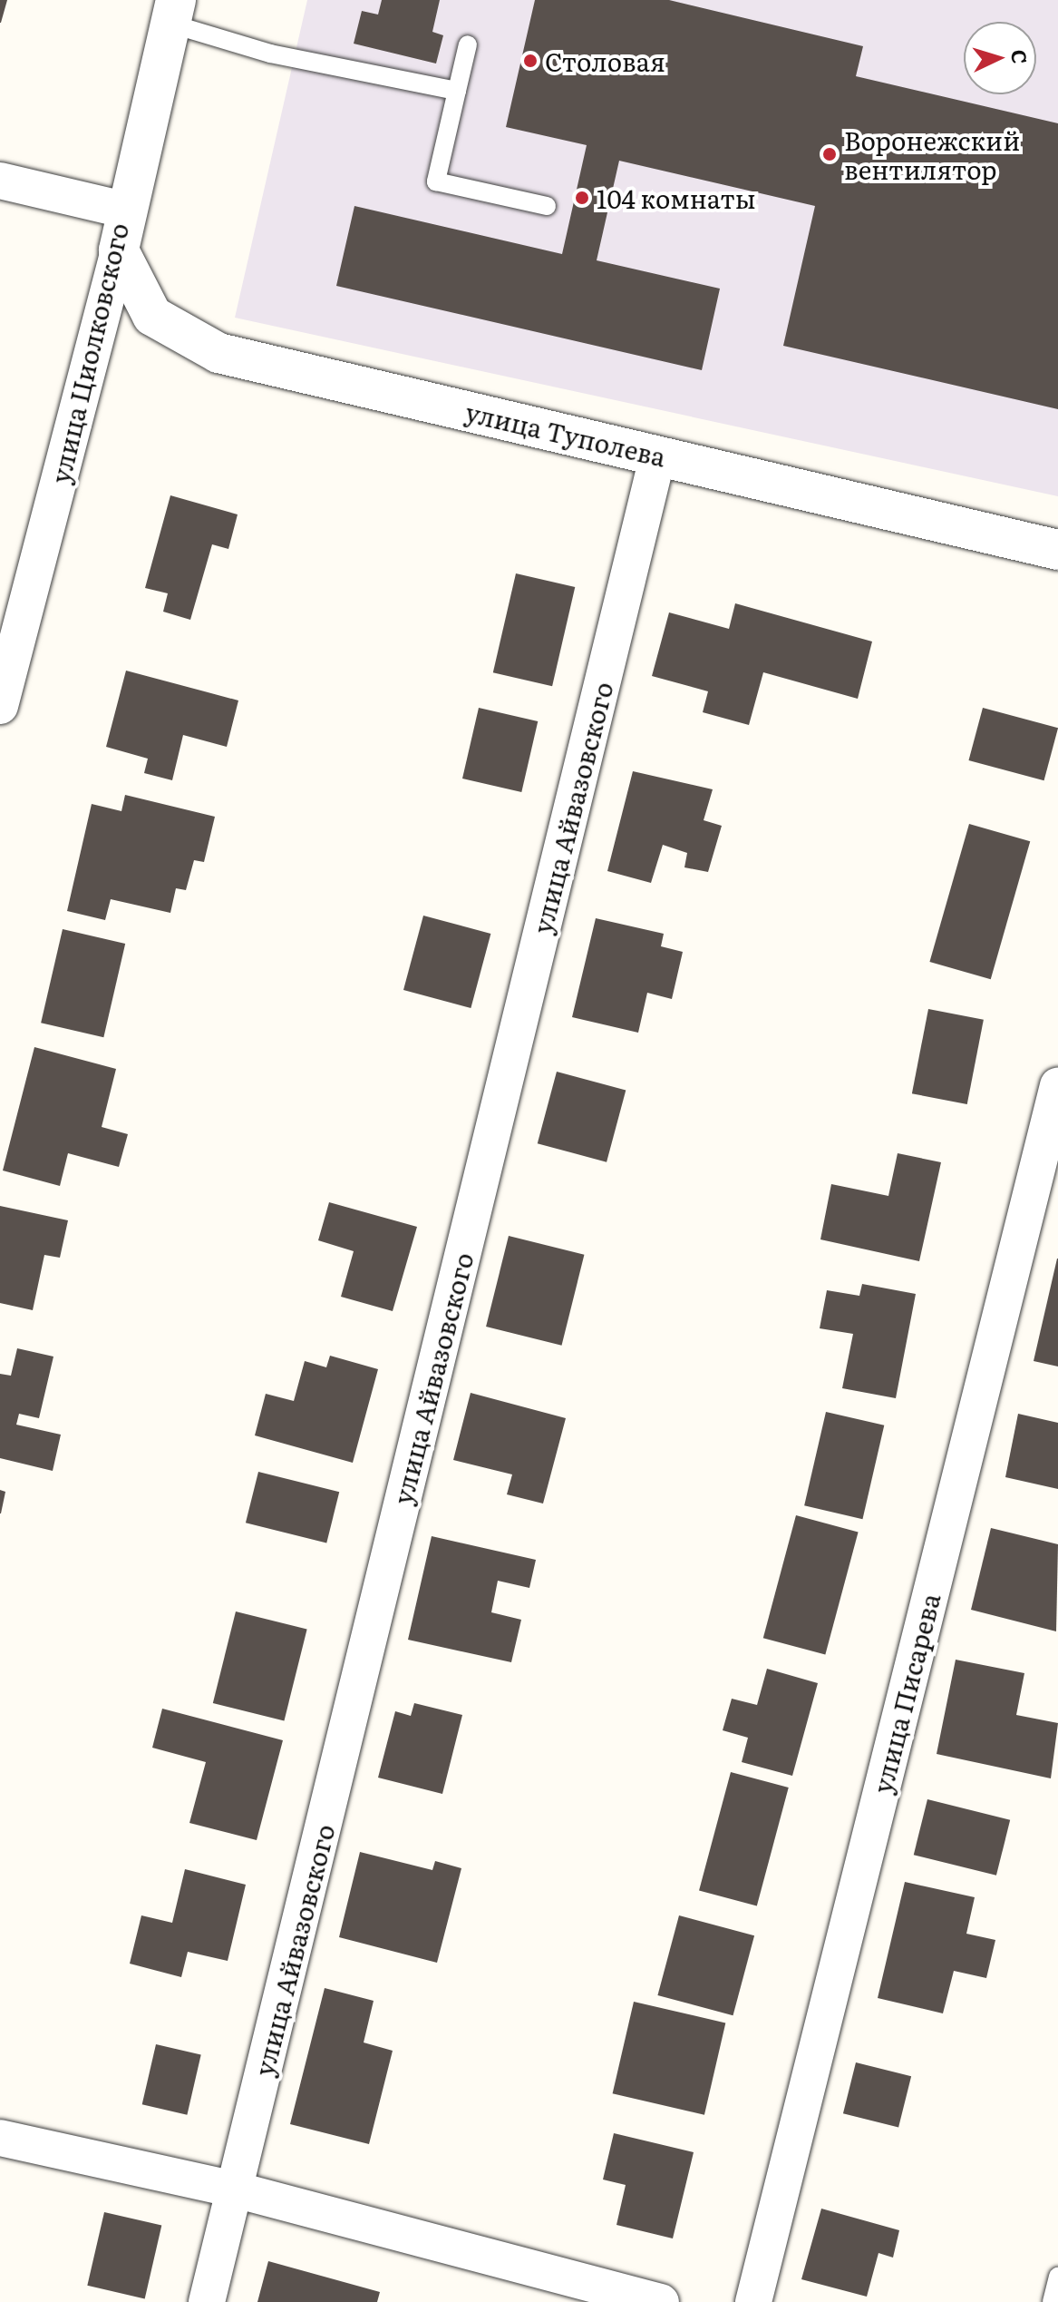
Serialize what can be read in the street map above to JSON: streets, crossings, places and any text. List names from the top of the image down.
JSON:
{
  "streets": {
    "street": [
      "улица Циолковского",
      "улица Туполева",
      "улица Айвазовского",
      "улица Писарева"
    ]
  },
  "crossings": [
    ["улица Циолковского", "улица Туполева"],
    ["улица Туполева", "улица Айвазовского"]
  ],
  "places": ["Столовая", "Воронежский вентилятор", "104 комнаты"],
  "north": "right"
}
